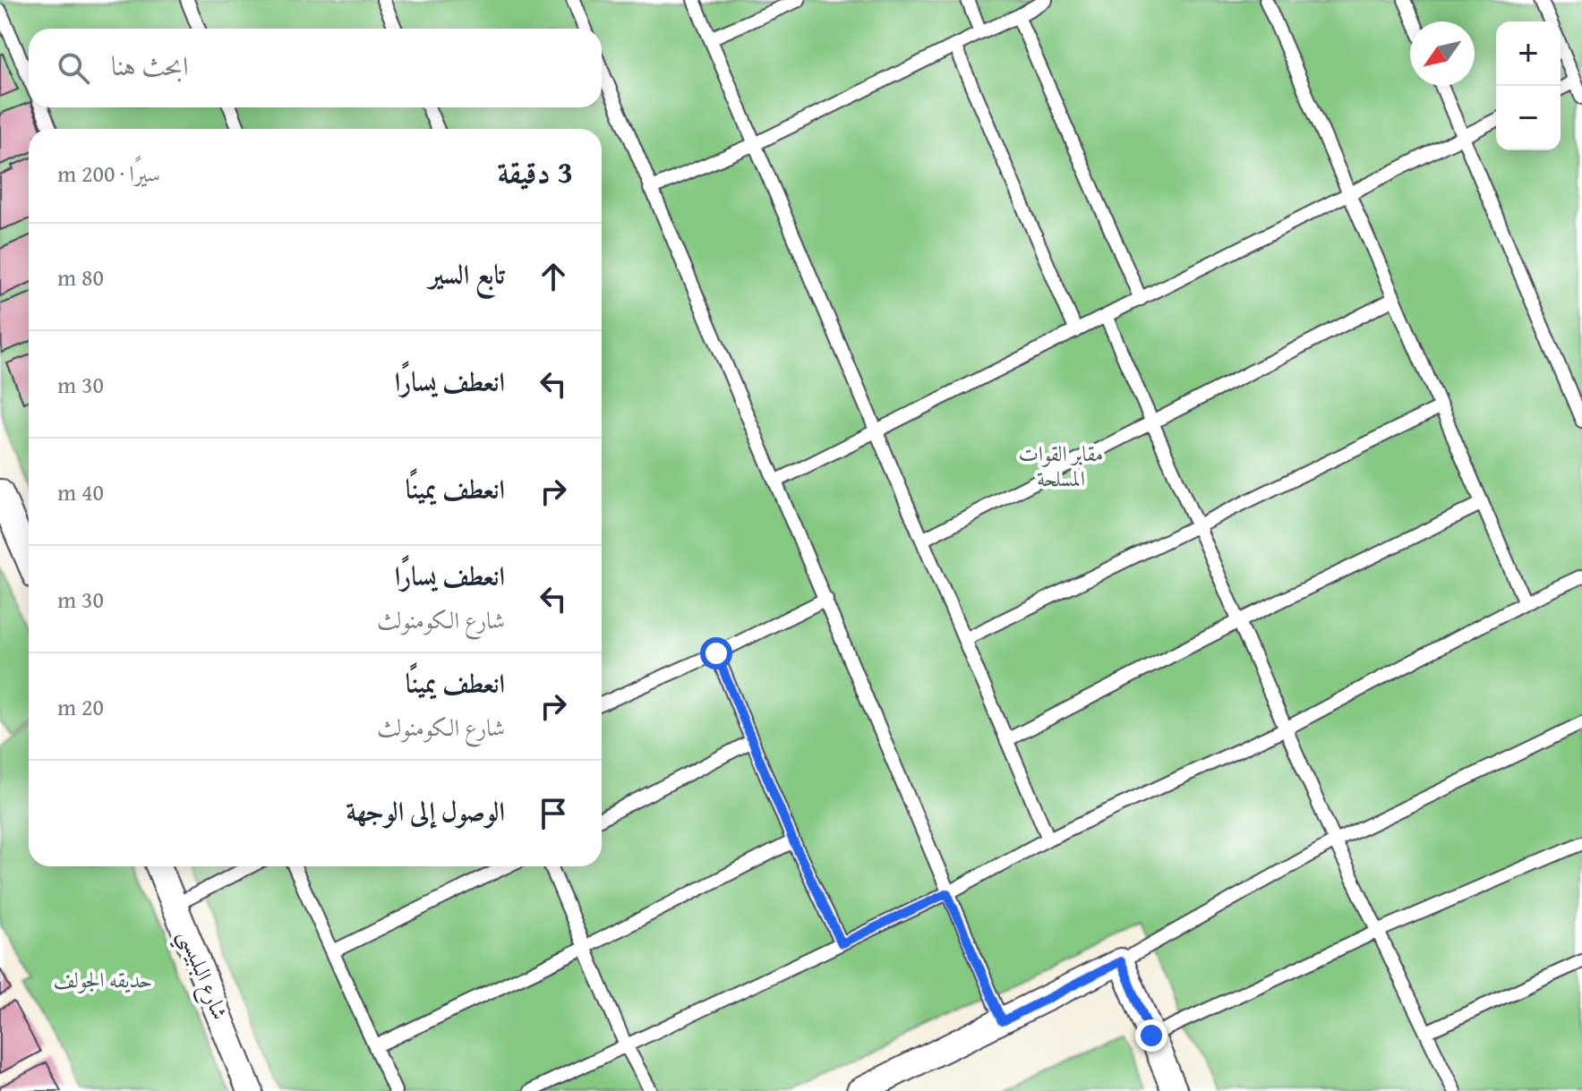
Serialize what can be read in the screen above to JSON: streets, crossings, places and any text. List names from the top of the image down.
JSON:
{
  "streets": {
    "street": ["شارع البلبيسي"]
  },
  "parks": ["مقابر القوات المسلحة", "حديقه الجولف"],
  "north": "bottom left",
  "page": {
    "map_buttons": ["+", "−"],
    "search": "ابحث هنا",
    "heading": ["3 دقيقة", "سيرًا · 200 m"],
    "list": [
      ["تابع السير", "80 m"],
      ["انعطف يسارًا", "30 m"],
      ["انعطف يمينًا", "40 m"],
      ["انعطف يسارًا", "شارع الكومنولث", "30 m"],
      ["انعطف يمينًا", "شارع الكومنولث", "20 m"],
      "الوصول إلى الوجهة"
    ]
  }
}
